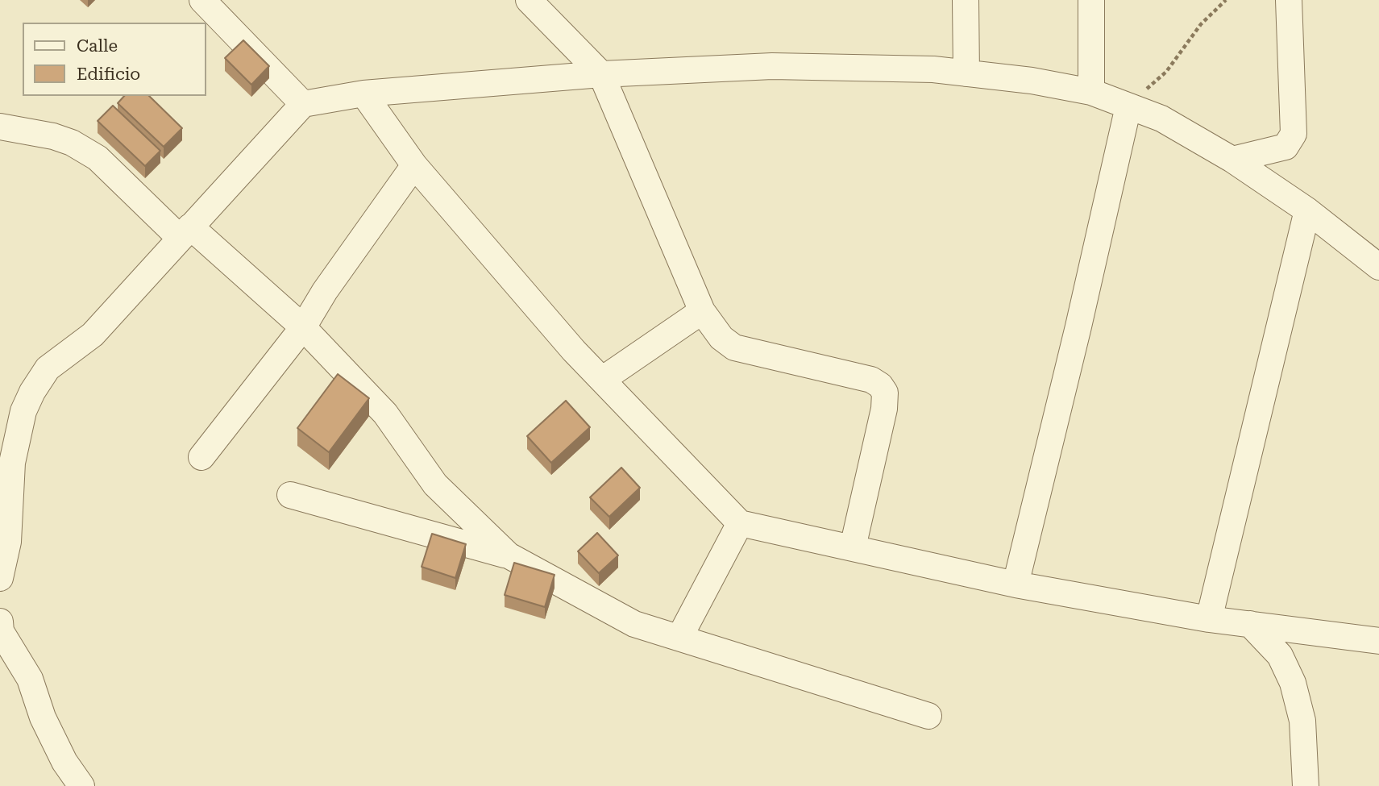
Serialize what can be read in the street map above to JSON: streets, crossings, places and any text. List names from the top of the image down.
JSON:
{
  "legend": ["Calle", "Edificio"]
}
